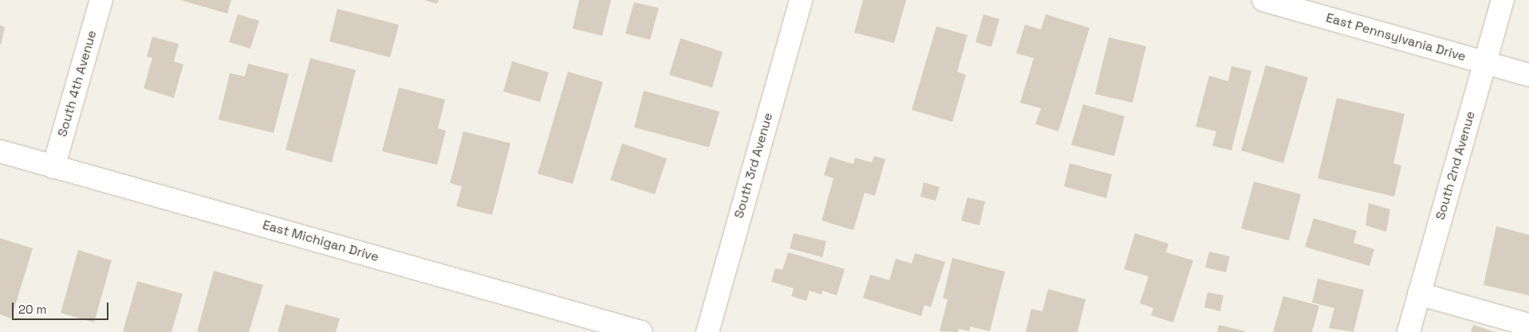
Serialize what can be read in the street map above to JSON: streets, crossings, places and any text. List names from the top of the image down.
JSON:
{
  "streets": {
    "street": [
      "East Pennsylvania Drive",
      "South 4th Avenue",
      "South 3rd Avenue",
      "South 2nd Avenue",
      "East Michigan Drive"
    ]
  },
  "crossings": [
    ["East Pennsylvania Drive", "South 2nd Avenue"],
    ["South 4th Avenue", "East Michigan Drive"]
  ],
  "scale_bar": "20 m"
}
